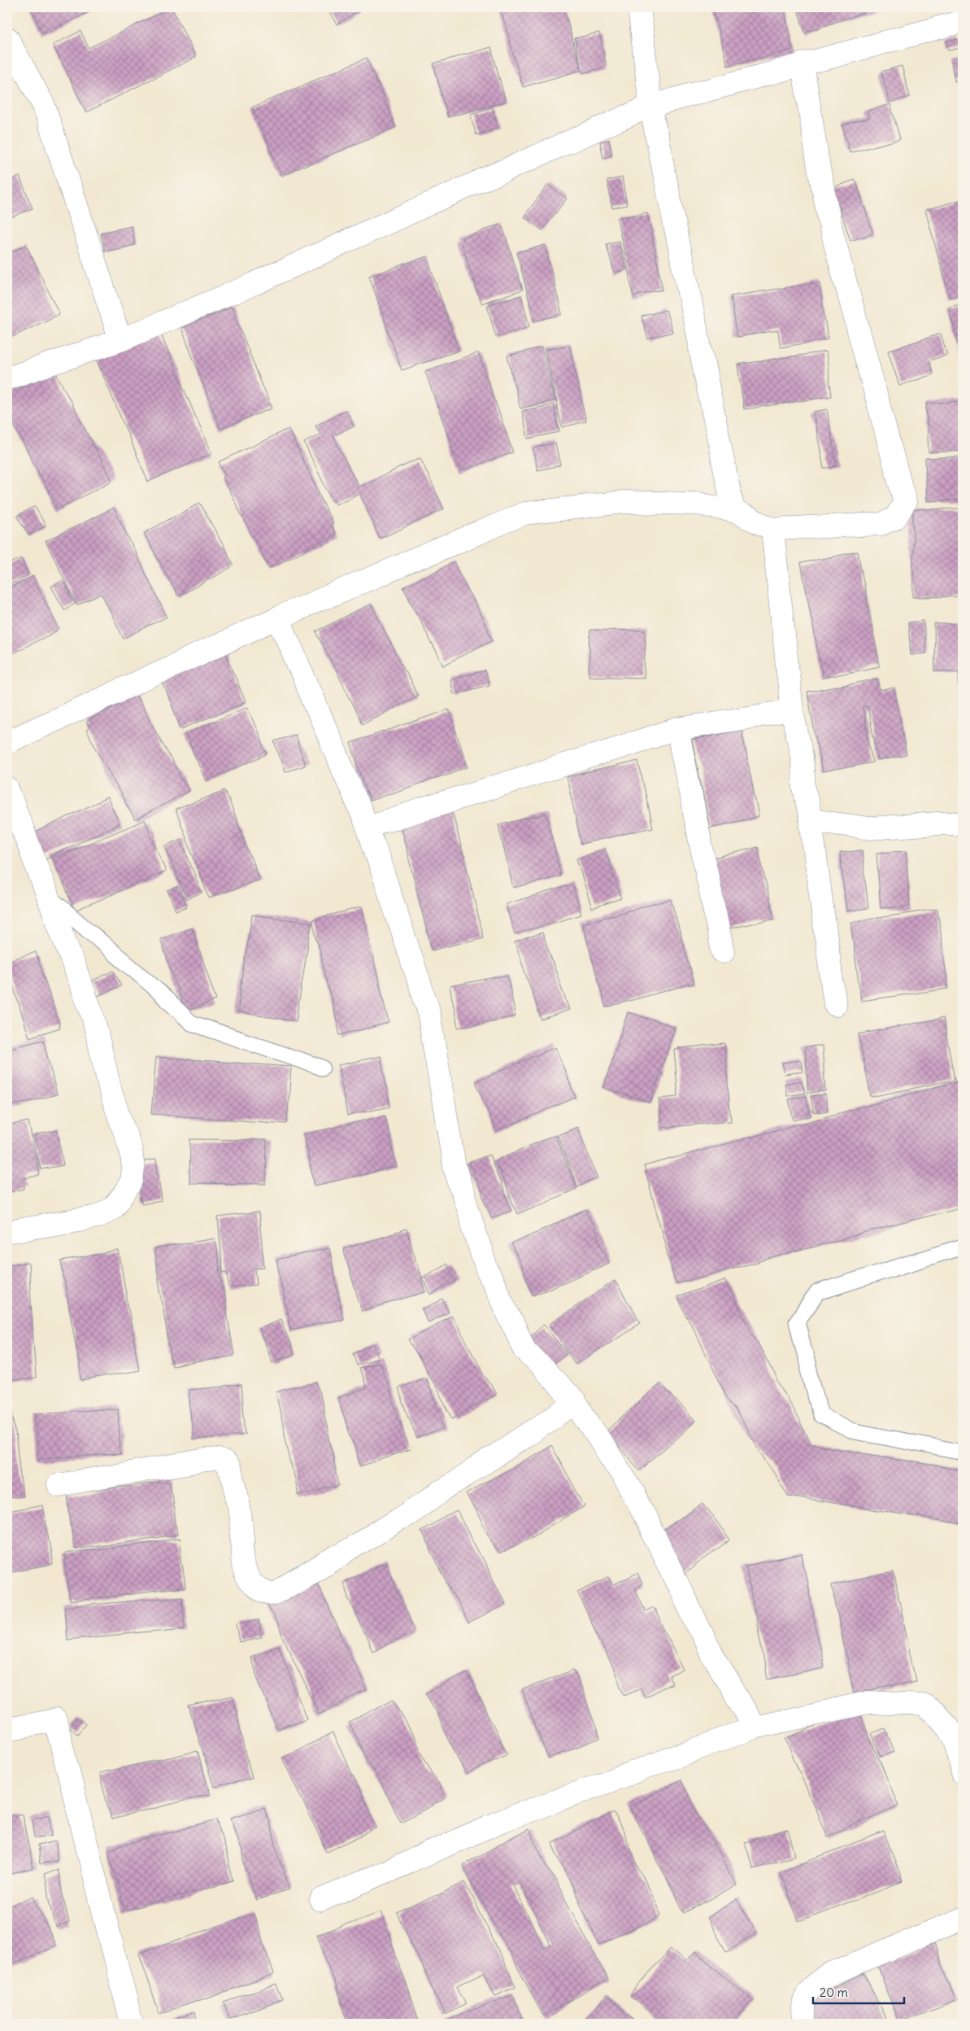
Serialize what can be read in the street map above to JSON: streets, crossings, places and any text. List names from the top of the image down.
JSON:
{
  "scale_bar": "20 m"
}
